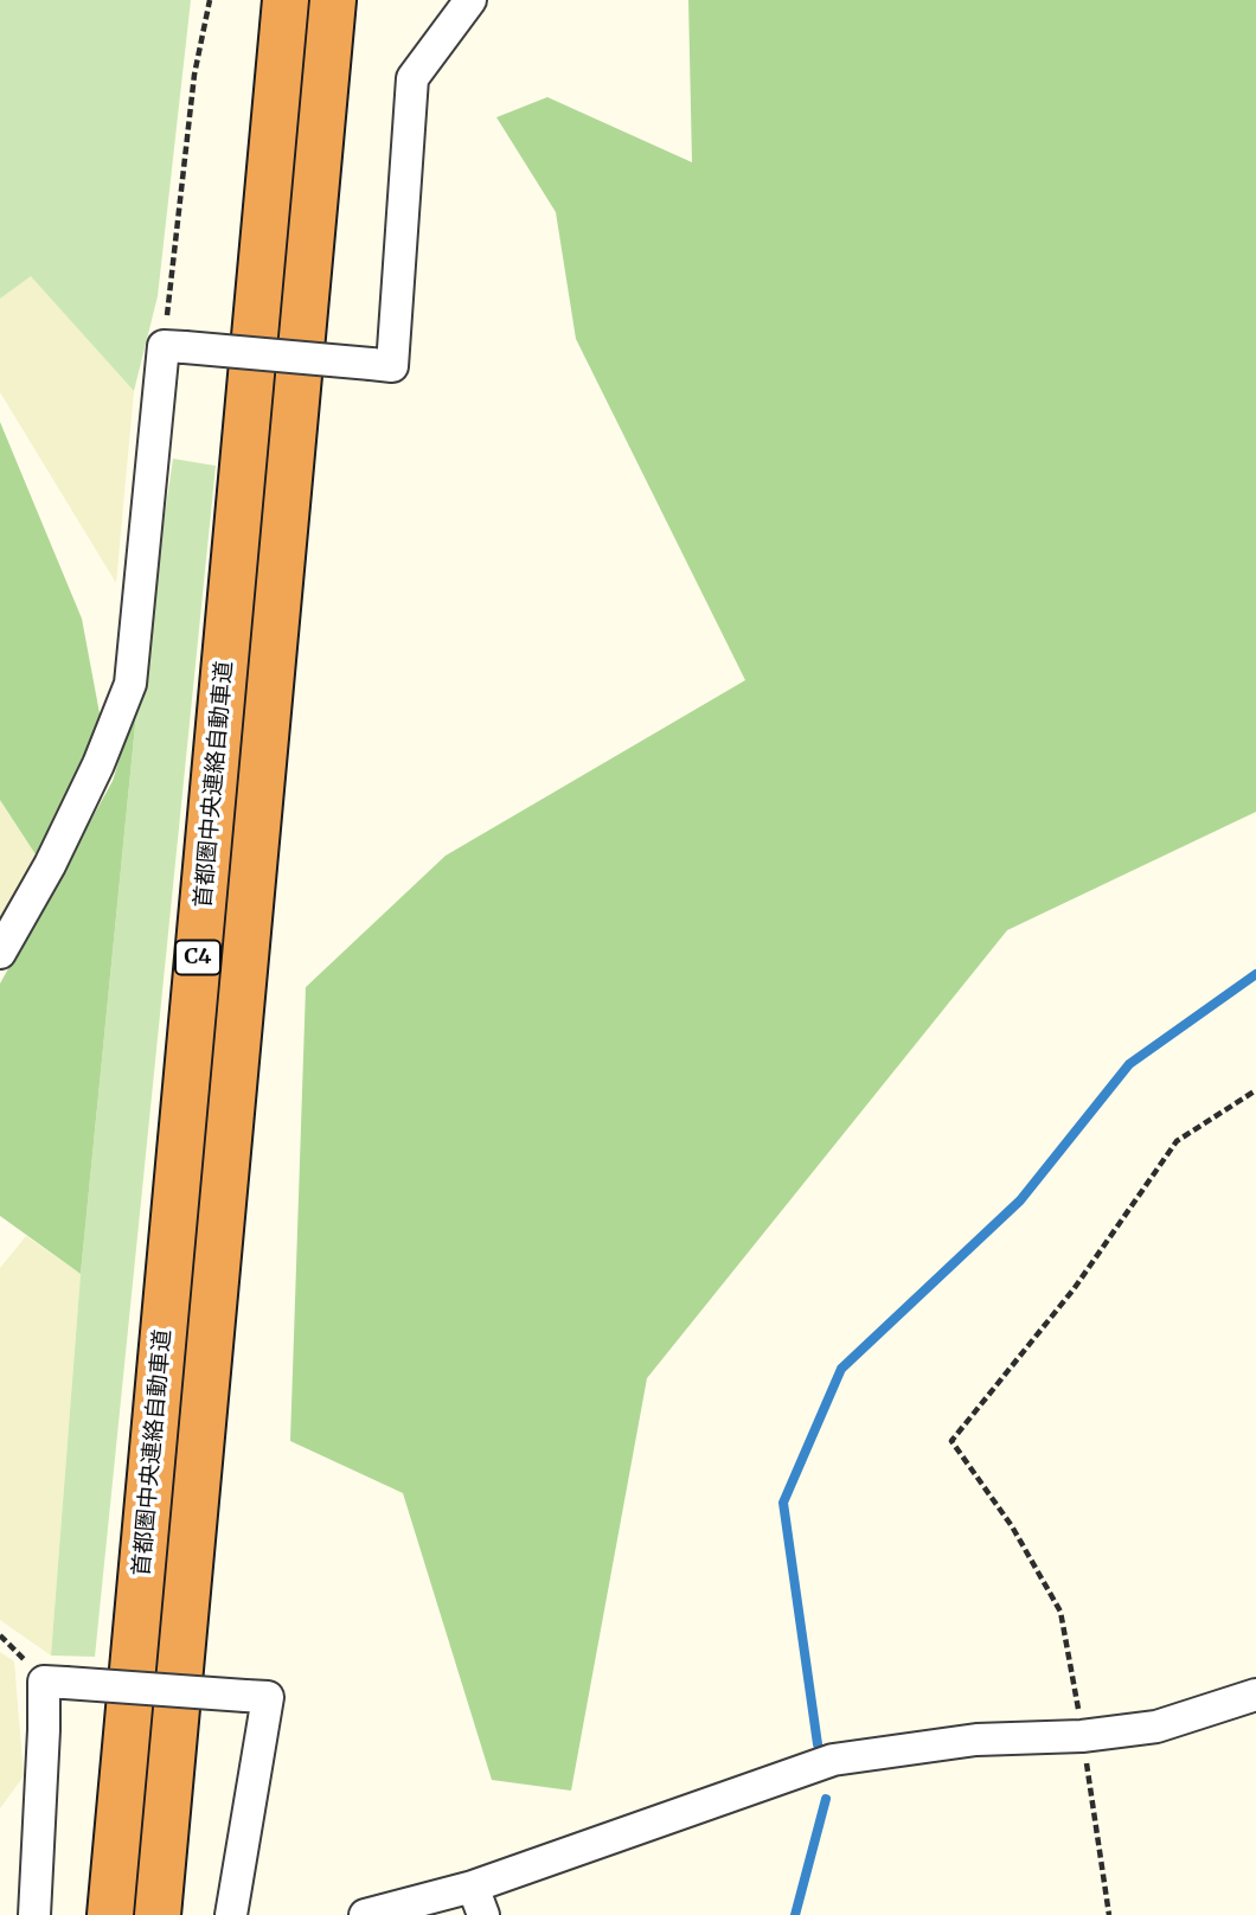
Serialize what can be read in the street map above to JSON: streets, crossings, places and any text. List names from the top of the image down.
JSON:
{
  "streets": {
    "highway": ["首都圏中央連絡自動車道", "C4"]
  }
}
